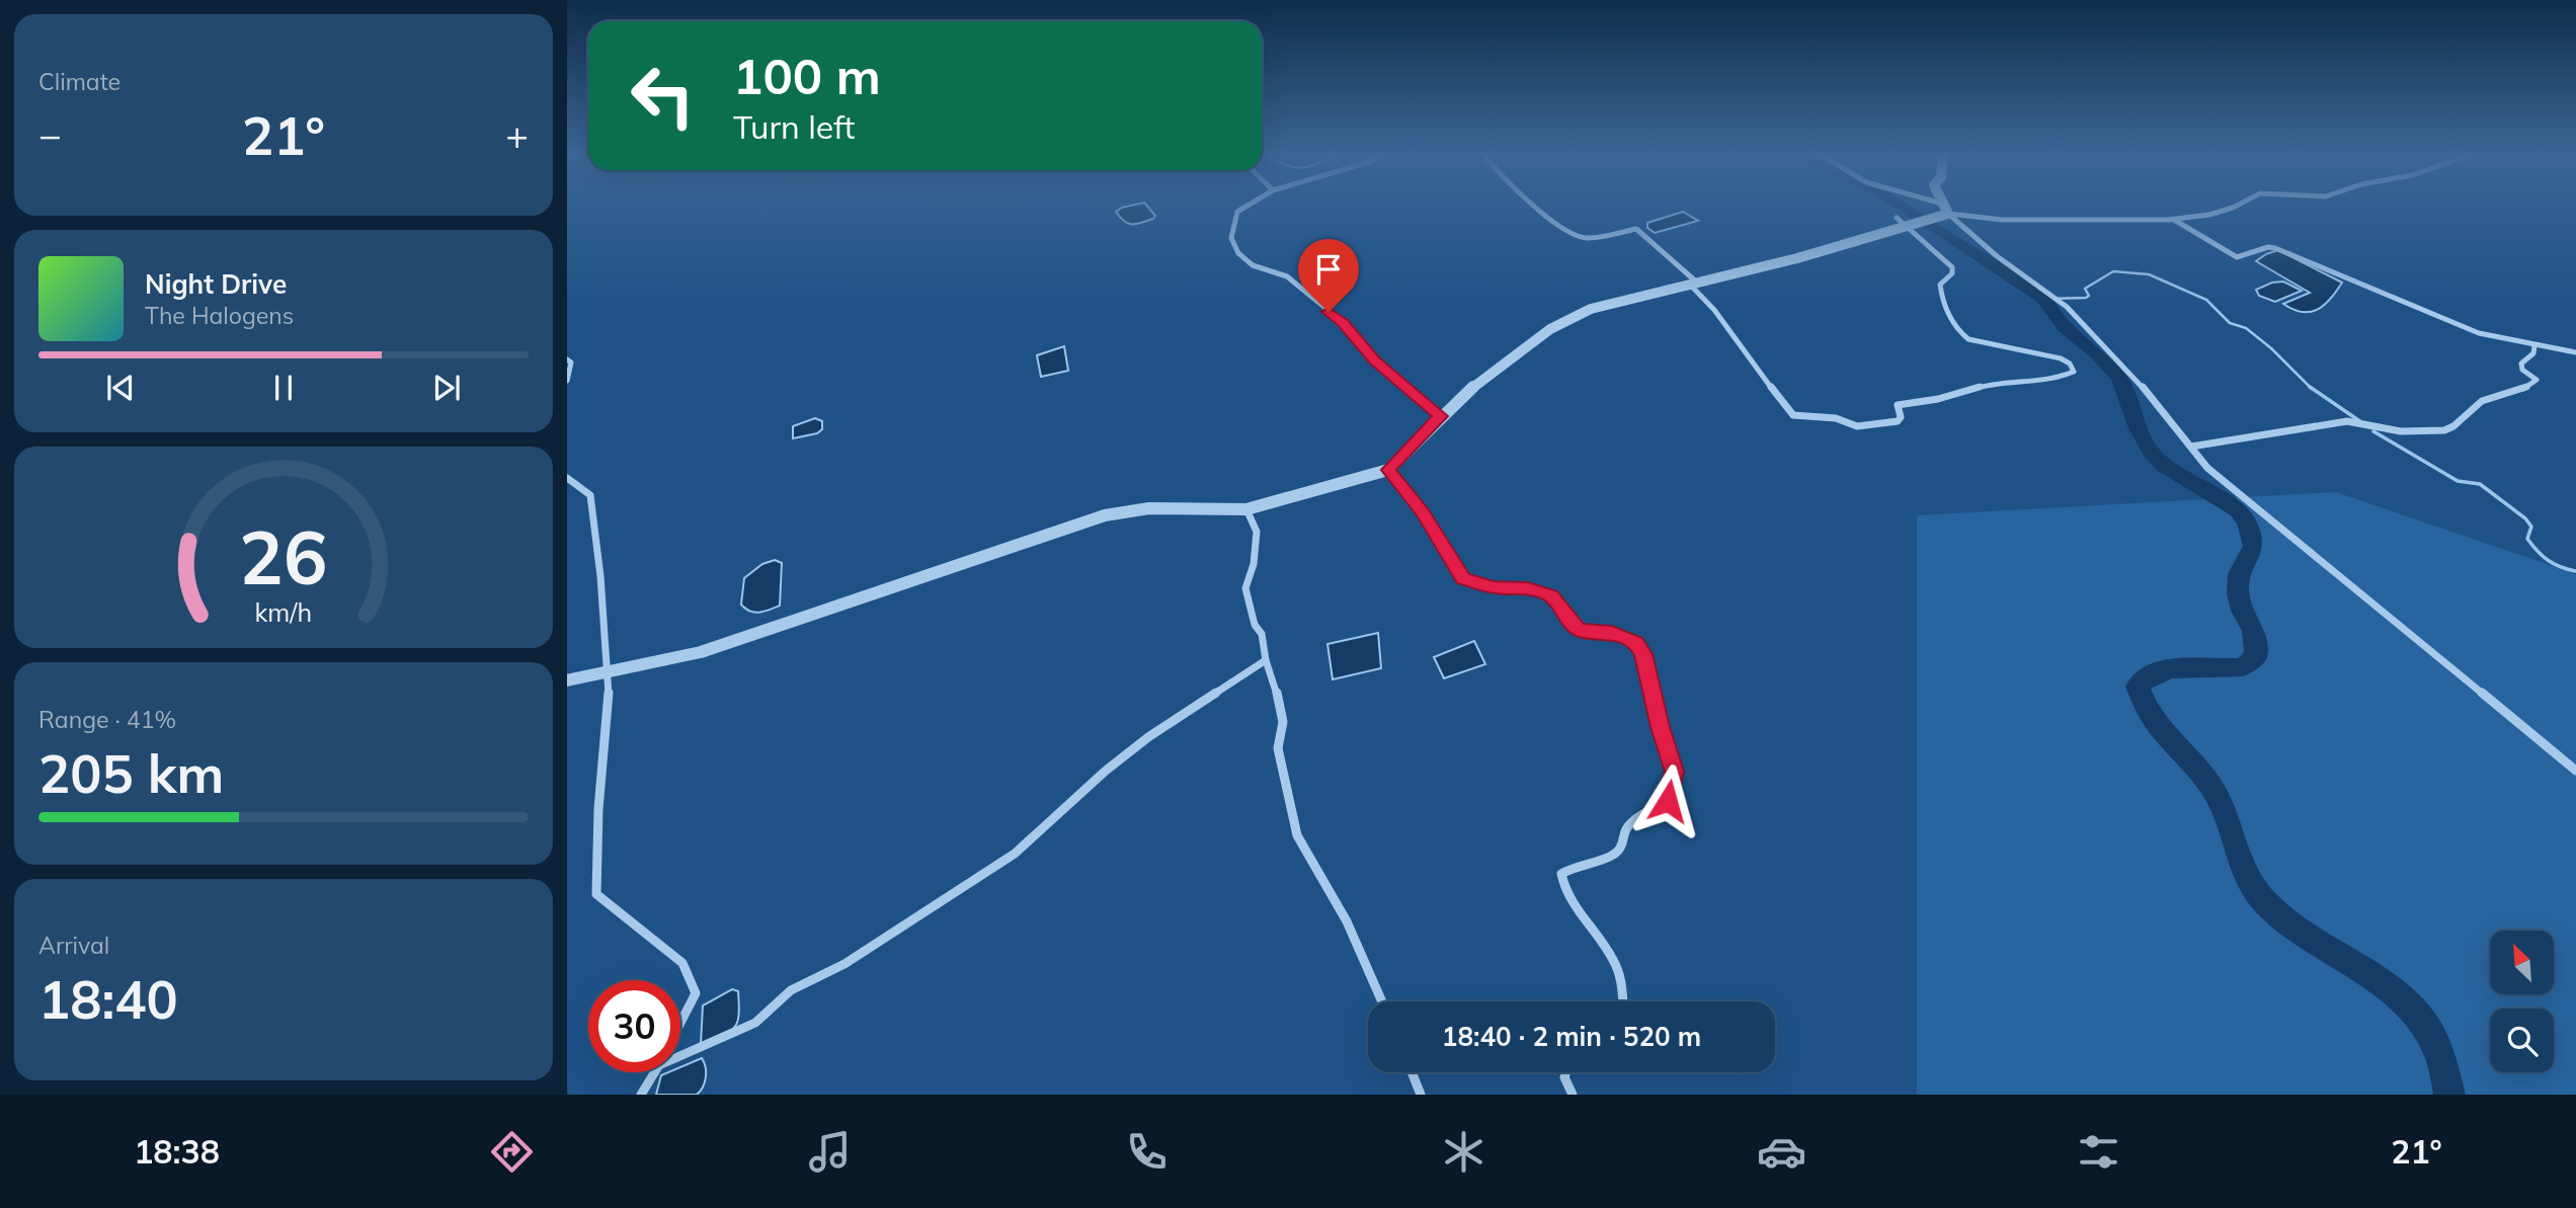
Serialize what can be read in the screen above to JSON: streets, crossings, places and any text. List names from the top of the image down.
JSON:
{
  "north": "top left",
  "page": {
    "tile": [
      "Climate",
      ["Range · 41%", "205 km"],
      ["Arrival", "18:40"]
    ],
    "turn": ["100 m", "Turn left"],
    "heat": ["−", "21°", "+"],
    "song": ["Night Drive", "The Halogens"],
    "limit": "30",
    "trip": "18:40 · 2 min · 520 m",
    "tabs": ["18:38", "21°"],
    "gauge": ["26", "km/h"]
  }
}
